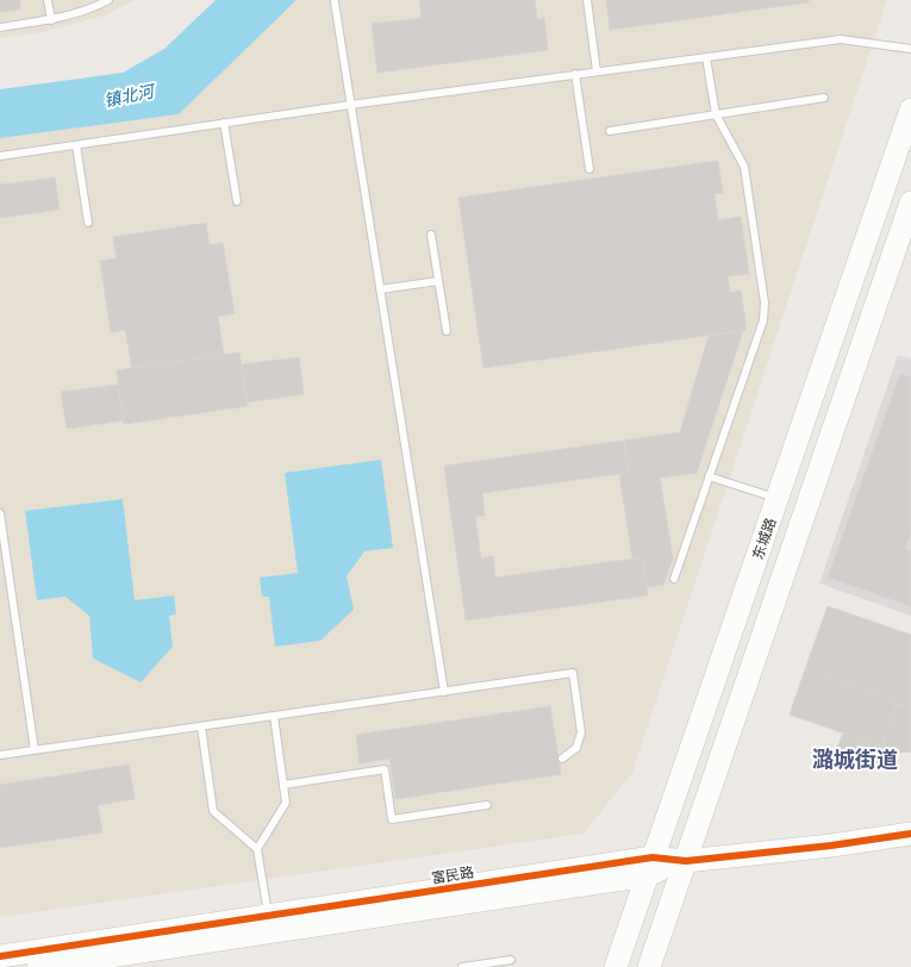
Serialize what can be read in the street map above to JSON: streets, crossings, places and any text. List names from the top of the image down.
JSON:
{
  "streets": {
    "main road": ["东城路", "富民路"]
  },
  "crossings": [
    ["东城路", "富民路"]
  ],
  "districts": ["潞城街道"],
  "water": ["镇北河"]
}
